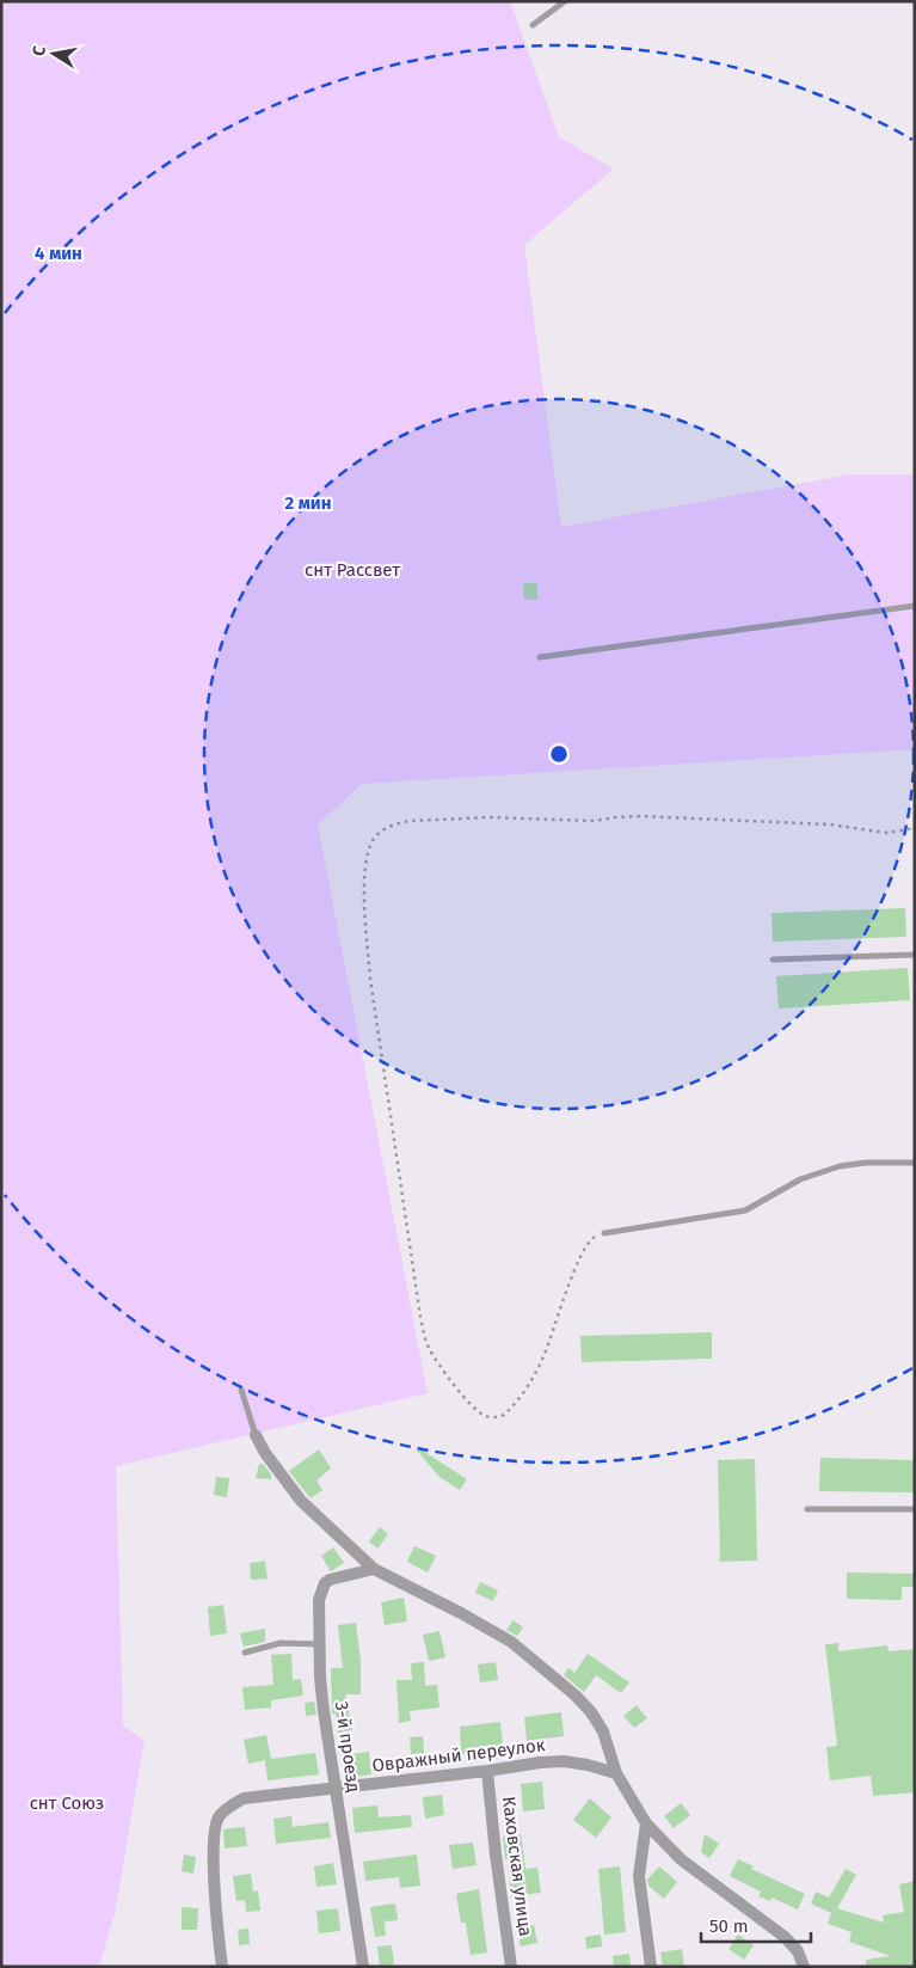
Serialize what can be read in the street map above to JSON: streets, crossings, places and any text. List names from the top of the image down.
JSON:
{
  "streets": {
    "street": ["3-й проезд", "Овражный переулок", "Каховская улица"]
  },
  "crossings": [
    ["3-й проезд", "Овражный переулок"],
    ["Овражный переулок", "Каховская улица"]
  ],
  "parks": ["снт Рассвет", "снт Союз"],
  "scale_bar": "50 m",
  "north": "left",
  "rings": ["4 мин", "2 мин"]
}
